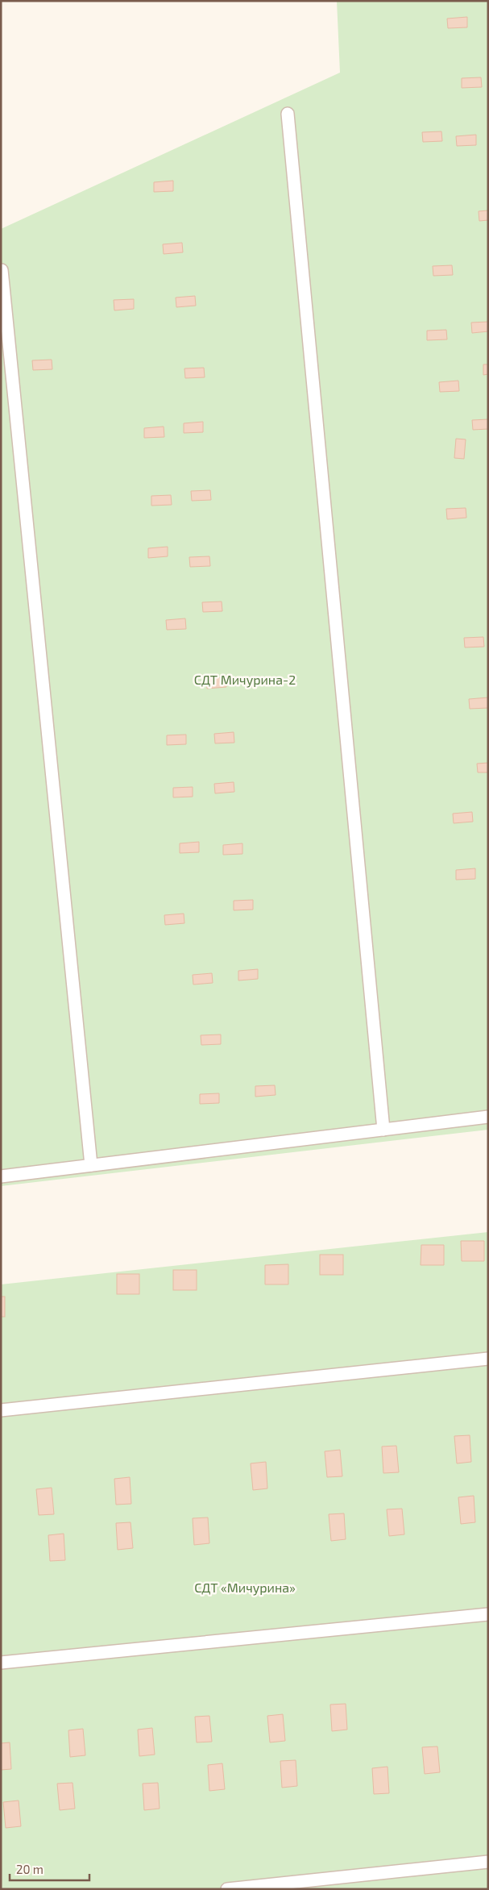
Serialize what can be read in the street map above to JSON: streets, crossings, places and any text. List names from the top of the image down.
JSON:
{
  "parks": ["СДТ Мичурина-2", "СДТ «Мичурина»"],
  "scale_bar": "20 m"
}
